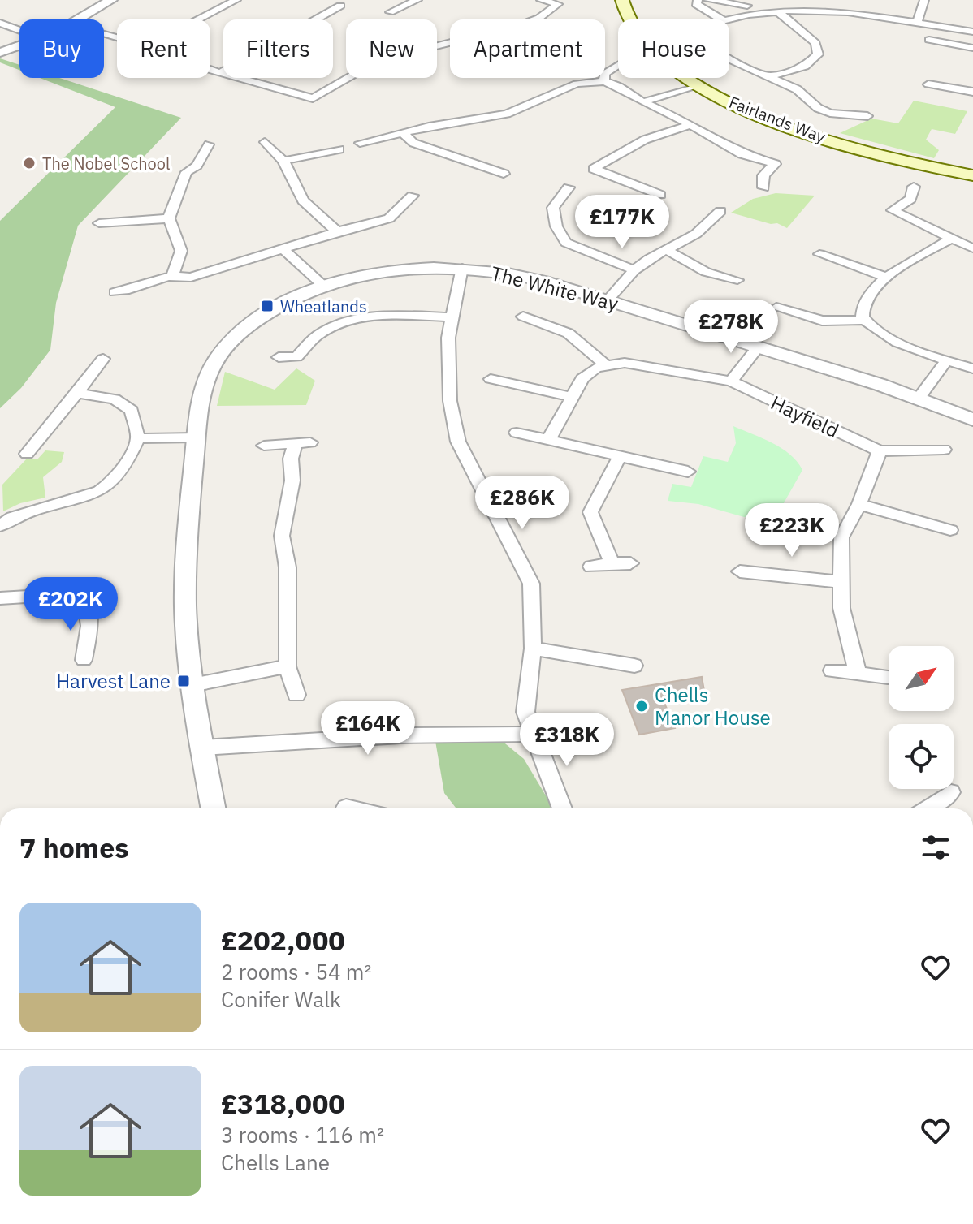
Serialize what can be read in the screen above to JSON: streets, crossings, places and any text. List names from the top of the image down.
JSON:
{
  "streets": {
    "main road": ["Fairlands Way"],
    "street": ["The White Way", "Hayfield"]
  },
  "places": {
    "other": ["The Nobel School", "Chells Manor House"],
    "transit": ["Wheatlands", "Harvest Lane"]
  },
  "north": "top right",
  "page": {
    "chip": [
      "Buy",
      "Rent",
      "Filters",
      "New",
      "Apartment",
      "House"
    ],
    "price": [
      "£177K",
      "£278K",
      "£286K",
      "£223K",
      "£202K",
      "£164K",
      "£318K"
    ],
    "heading": "7 homes",
    "list": [
      {
        "name": "£202,000",
        "note": "2 rooms · 54 m² · Conifer Walk"
      },
      {
        "name": "£318,000",
        "note": "3 rooms · 116 m² · Chells Lane"
      }
    ]
  }
}
